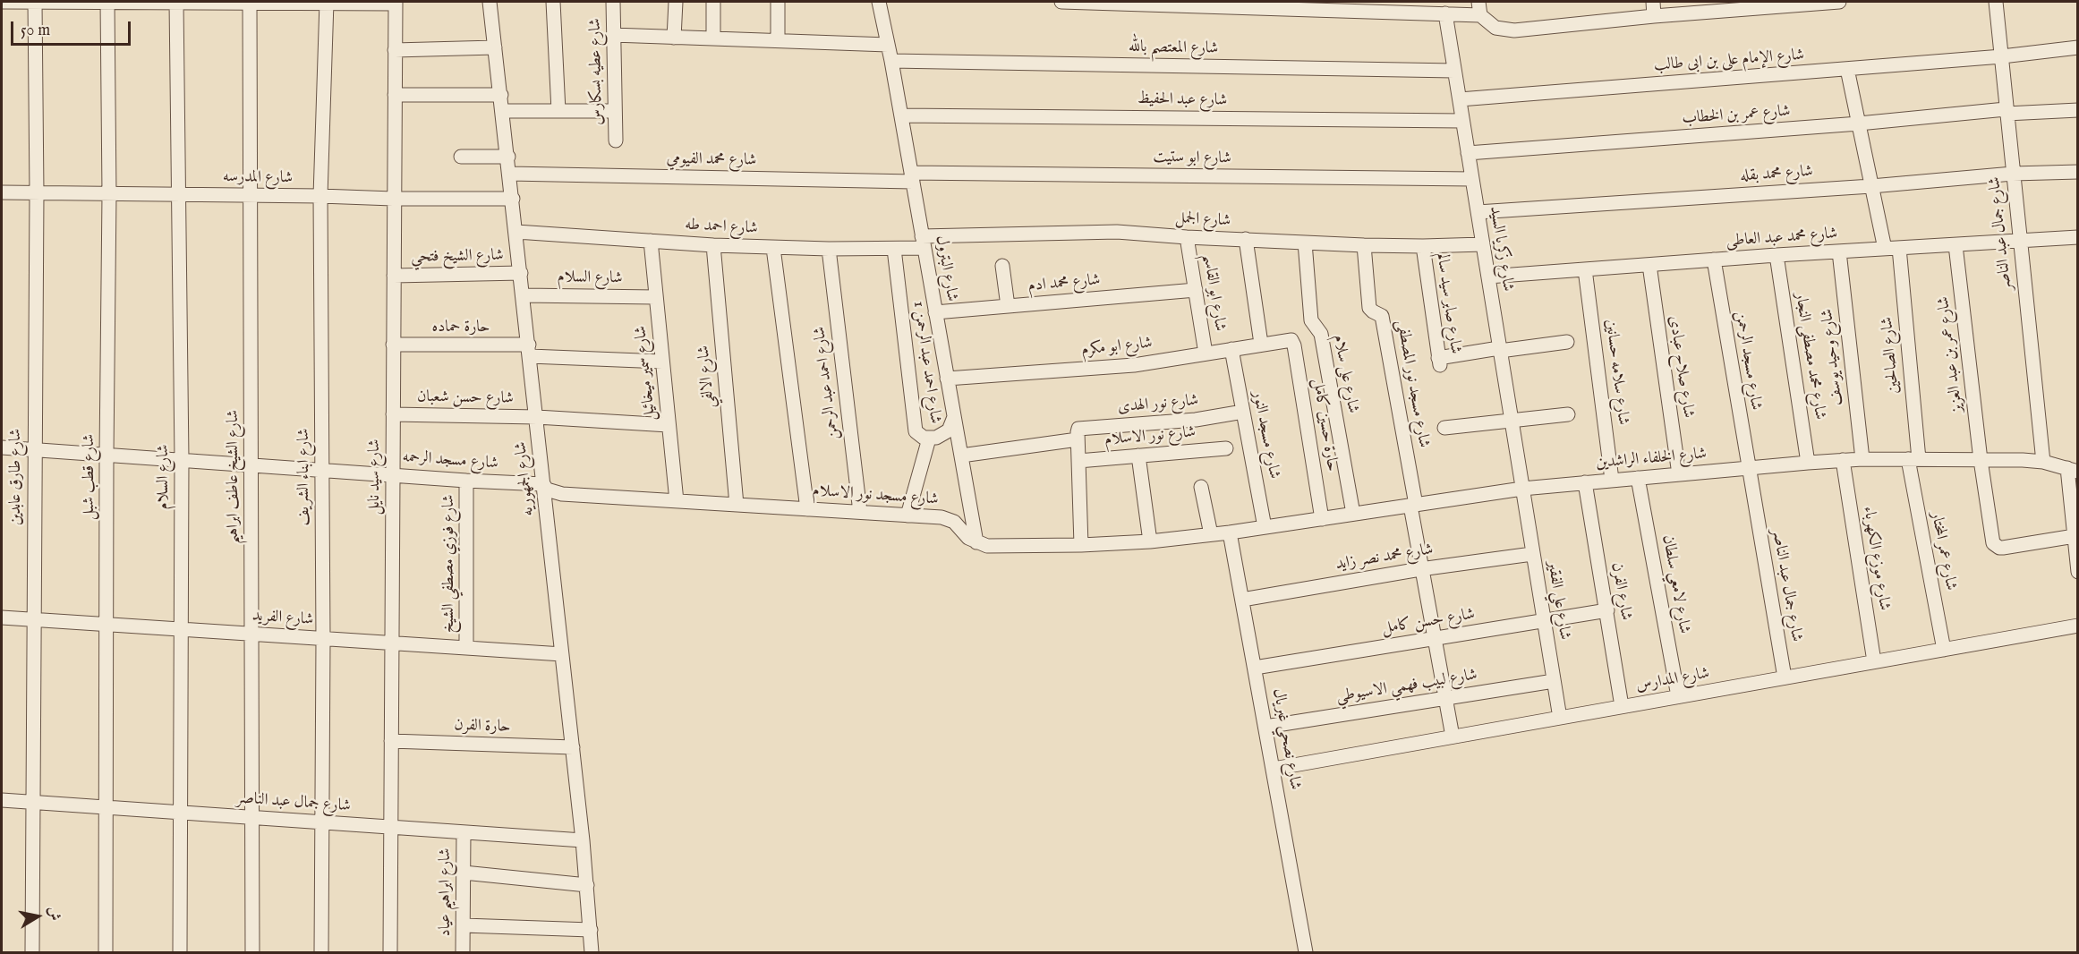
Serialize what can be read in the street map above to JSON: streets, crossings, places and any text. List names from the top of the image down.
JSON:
{
  "streets": {
    "street": [
      "شارع المعتصم بالله",
      "شارع الإمام على بن ابى طالب",
      "شارع عطيه بسكارس",
      "شارع عبد الحفيظ",
      "شارع عمر بن الخطاب",
      "شارع ابو ستيت",
      "شارع محمد الفيومي",
      "شارع محمد بقله",
      "شارع المدرسه",
      "شارع الجمل",
      "شارع احمد طه",
      "شارع جمال عبد الناصر",
      "شارع محمد عبد العاطى",
      "شارع زكريا السيد",
      "شارع الشيخ فتحي",
      "شارع البترول",
      "شارع السلام",
      "شارع محمد ادم",
      "شارع ابو القاسم",
      "شارع صابر سيد سالم",
      "حارة حماده",
      "شارع ابو مكرم",
      "شارع عمر بن عبد العزيز",
      "شارع الصالحين",
      "شارع محمد مصطفى النجار",
      "شارع وحيد يوسف",
      "شارع مسجد الرحمن",
      "شارع احمد عبد الرحمن 1",
      "شارع صلاح عبادى",
      "شارع سلامه حسانين",
      "شارع سمير ميخائيل",
      "شارع على سلام",
      "شارع الالفي",
      "شارع احمد عبد الرحمن",
      "شارع مسجد نور المصطفى",
      "شارع حسن شعبان",
      "شارع نور الهدى",
      "حارة حسين كامل",
      "شارع مسجد النور",
      "شارع نور الاسلام",
      "شارع الخلفاء الراشدين",
      "شارع مسجد الرحمه",
      "شارع طارق عابدين",
      "شارع قطب شبل",
      "شارع الشيخ عاطف ابراهيم",
      "شارع ابناء الشريف",
      "شارع سيد نايل",
      "شارع الجمهوريه",
      "شارع مسجد نور الاسلام",
      "شارع عمر المختار",
      "شارع محمد نصر زايد",
      "شارع موزع الكهرباء",
      "شارع فوزي مصطفي الشيخ",
      "شارع لامعي سلطان",
      "شارع الفرن",
      "شارع علي الفقير",
      "شارع الفريد",
      "شارع حسن كامل",
      "شارع المدارس",
      "شارع لبيب فهمي الاسيوطي",
      "حارة الفرن",
      "شارع نصحي غبريال",
      "شارع ابراهيم عياد"
    ]
  },
  "crossings": [
    ["شارع المعتصم بالله", "شارع زكريا السيد"],
    ["شارع المعتصم بالله", "شارع البترول"],
    ["شارع الإمام على بن ابى طالب", "شارع جمال عبد الناصر"],
    ["شارع الإمام على بن ابى طالب", "شارع زكريا السيد"],
    ["شارع الإمام على بن ابى طالب", "شارع الصالحين"],
    ["شارع عبد الحفيظ", "شارع زكريا السيد"],
    ["شارع عبد الحفيظ", "شارع البترول"],
    ["شارع عمر بن الخطاب", "شارع جمال عبد الناصر"],
    ["شارع عمر بن الخطاب", "شارع زكريا السيد"],
    ["شارع عمر بن الخطاب", "شارع الصالحين"],
    ["شارع ابو ستيت", "شارع محمد الفيومي"],
    ["شارع ابو ستيت", "شارع زكريا السيد"],
    ["شارع ابو ستيت", "شارع البترول"],
    ["شارع محمد الفيومي", "شارع البترول"],
    ["شارع محمد الفيومي", "شارع الجمهوريه"],
    ["شارع محمد بقله", "شارع جمال عبد الناصر"],
    ["شارع محمد بقله", "شارع زكريا السيد"],
    ["شارع محمد بقله", "شارع الصالحين"],
    ["شارع المدرسه", "شارع السلام"],
    ["شارع المدرسه", "شارع طارق عابدين"],
    ["شارع المدرسه", "شارع قطب شبل"],
    ["شارع المدرسه", "شارع الشيخ عاطف ابراهيم"],
    ["شارع المدرسه", "شارع ابناء الشريف"],
    ["شارع المدرسه", "شارع سيد نايل"],
    ["شارع المدرسه", "شارع الجمهوريه"],
    ["شارع الجمل", "شارع احمد طه"],
    ["شارع الجمل", "شارع زكريا السيد"],
    ["شارع الجمل", "شارع البترول"],
    ["شارع الجمل", "شارع ابو القاسم"],
    ["شارع الجمل", "شارع صابر سيد سالم"],
    ["شارع الجمل", "شارع على سلام"],
    ["شارع الجمل", "شارع مسجد نور المصطفى"],
    ["شارع احمد طه", "شارع البترول"],
    ["شارع احمد طه", "شارع احمد عبد الرحمن 1"],
    ["شارع احمد طه", "شارع سمير ميخائيل"],
    ["شارع احمد طه", "شارع الالفي"],
    ["شارع احمد طه", "شارع احمد عبد الرحمن"],
    ["شارع احمد طه", "شارع الجمهوريه"],
    ["شارع جمال عبد الناصر", "شارع محمد عبد العاطى"],
    ["شارع جمال عبد الناصر", "شارع السلام"],
    ["شارع جمال عبد الناصر", "شارع مسجد الرحمن"],
    ["شارع جمال عبد الناصر", "شارع الخلفاء الراشدين"],
    ["شارع جمال عبد الناصر", "شارع طارق عابدين"],
    ["شارع جمال عبد الناصر", "شارع قطب شبل"],
    ["شارع جمال عبد الناصر", "شارع الشيخ عاطف ابراهيم"],
    ["شارع جمال عبد الناصر", "شارع ابناء الشريف"],
    ["شارع جمال عبد الناصر", "شارع سيد نايل"],
    ["شارع جمال عبد الناصر", "شارع الجمهوريه"],
    ["شارع جمال عبد الناصر", "شارع المدارس"],
    ["شارع جمال عبد الناصر", "شارع ابراهيم عياد"],
    ["شارع محمد عبد العاطى", "شارع زكريا السيد"],
    ["شارع محمد عبد العاطى", "شارع عمر بن عبد العزيز"],
    ["شارع محمد عبد العاطى", "شارع الصالحين"],
    ["شارع محمد عبد العاطى", "شارع محمد مصطفى النجار"],
    ["شارع محمد عبد العاطى", "شارع وحيد يوسف"],
    ["شارع محمد عبد العاطى", "شارع مسجد الرحمن"],
    ["شارع محمد عبد العاطى", "شارع صلاح عبادى"],
    ["شارع محمد عبد العاطى", "شارع سلامه حسانين"],
    ["شارع زكريا السيد", "شارع صابر سيد سالم"],
    ["شارع زكريا السيد", "شارع الخلفاء الراشدين"],
    ["شارع زكريا السيد", "شارع علي الفقير"],
    ["شارع الشيخ فتحي", "شارع سيد نايل"],
    ["شارع الشيخ فتحي", "شارع الجمهوريه"],
    ["شارع البترول", "شارع محمد ادم"],
    ["شارع البترول", "شارع ابو مكرم"],
    ["شارع البترول", "شارع احمد عبد الرحمن 1"],
    ["شارع البترول", "شارع نور الهدى"],
    ["شارع البترول", "شارع مسجد نور الاسلام"],
    ["شارع السلام", "شارع سمير ميخائيل"],
    ["شارع السلام", "شارع مسجد الرحمه"],
    ["شارع السلام", "شارع الجمهوريه"],
    ["شارع السلام", "شارع الفريد"],
    ["شارع محمد ادم", "شارع ابو القاسم"],
    ["شارع ابو القاسم", "شارع ابو مكرم"],
    ["حارة حماده", "شارع سمير ميخائيل"],
    ["حارة حماده", "شارع سيد نايل"],
    ["حارة حماده", "شارع الجمهوريه"],
    ["شارع ابو مكرم", "حارة حسين كامل"],
    ["شارع ابو مكرم", "شارع مسجد النور"],
    ["شارع عمر بن عبد العزيز", "شارع الخلفاء الراشدين"],
    ["شارع الصالحين", "شارع الخلفاء الراشدين"],
    ["شارع الصالحين", "شارع عمر المختار"],
    ["شارع محمد مصطفى النجار", "شارع الخلفاء الراشدين"],
    ["شارع وحيد يوسف", "شارع الخلفاء الراشدين"],
    ["شارع مسجد الرحمن", "شارع الخلفاء الراشدين"],
    ["شارع صلاح عبادى", "شارع الخلفاء الراشدين"],
    ["شارع سلامه حسانين", "شارع الخلفاء الراشدين"],
    ["شارع سمير ميخائيل", "شارع حسن شعبان"],
    ["شارع سمير ميخائيل", "شارع مسجد نور الاسلام"],
    ["شارع على سلام", "شارع الخلفاء الراشدين"],
    ["شارع الالفي", "شارع مسجد نور الاسلام"],
    ["شارع احمد عبد الرحمن", "شارع مسجد نور الاسلام"],
    ["شارع مسجد نور المصطفى", "شارع الخلفاء الراشدين"],
    ["شارع مسجد نور المصطفى", "شارع محمد نصر زايد"],
    ["شارع مسجد نور المصطفى", "شارع حسن كامل"],
    ["شارع مسجد نور المصطفى", "شارع المدارس"],
    ["شارع مسجد نور المصطفى", "شارع لبيب فهمي الاسيوطي"],
    ["شارع حسن شعبان", "شارع سيد نايل"],
    ["شارع حسن شعبان", "شارع الجمهوريه"],
    ["شارع نور الهدى", "شارع مسجد النور"],
    ["حارة حسين كامل", "شارع الخلفاء الراشدين"],
    ["شارع مسجد النور", "شارع الخلفاء الراشدين"],
    ["شارع الخلفاء الراشدين", "شارع عمر المختار"],
    ["شارع الخلفاء الراشدين", "شارع موزع الكهرباء"],
    ["شارع الخلفاء الراشدين", "شارع لامعي سلطان"],
    ["شارع الخلفاء الراشدين", "شارع الفرن"],
    ["شارع الخلفاء الراشدين", "شارع علي الفقير"],
    ["شارع الخلفاء الراشدين", "شارع نصحي غبريال"],
    ["شارع مسجد الرحمه", "شارع طارق عابدين"],
    ["شارع مسجد الرحمه", "شارع قطب شبل"],
    ["شارع مسجد الرحمه", "شارع الشيخ عاطف ابراهيم"],
    ["شارع مسجد الرحمه", "شارع ابناء الشريف"],
    ["شارع مسجد الرحمه", "شارع سيد نايل"],
    ["شارع مسجد الرحمه", "شارع الجمهوريه"],
    ["شارع مسجد الرحمه", "شارع مسجد نور الاسلام"],
    ["شارع مسجد الرحمه", "شارع فوزي مصطفي الشيخ"],
    ["شارع طارق عابدين", "شارع الفريد"],
    ["شارع قطب شبل", "شارع الفريد"],
    ["شارع الشيخ عاطف ابراهيم", "شارع الفريد"],
    ["شارع ابناء الشريف", "شارع الفريد"],
    ["شارع سيد نايل", "شارع الفريد"],
    ["شارع سيد نايل", "حارة الفرن"],
    ["شارع الجمهوريه", "شارع مسجد نور الاسلام"],
    ["شارع الجمهوريه", "شارع الفريد"],
    ["شارع الجمهوريه", "حارة الفرن"],
    ["شارع عمر المختار", "شارع المدارس"],
    ["شارع محمد نصر زايد", "شارع علي الفقير"],
    ["شارع محمد نصر زايد", "شارع نصحي غبريال"],
    ["شارع موزع الكهرباء", "شارع المدارس"],
    ["شارع فوزي مصطفي الشيخ", "شارع الفريد"],
    ["شارع لامعي سلطان", "شارع المدارس"],
    ["شارع الفرن", "شارع حسن كامل"],
    ["شارع الفرن", "شارع المدارس"],
    ["شارع علي الفقير", "شارع حسن كامل"],
    ["شارع علي الفقير", "شارع المدارس"],
    ["شارع علي الفقير", "شارع لبيب فهمي الاسيوطي"],
    ["شارع حسن كامل", "شارع نصحي غبريال"],
    ["شارع المدارس", "شارع نصحي غبريال"],
    ["شارع لبيب فهمي الاسيوطي", "شارع نصحي غبريال"]
  ],
  "scale_bar": "50 m",
  "north": "right"
}
